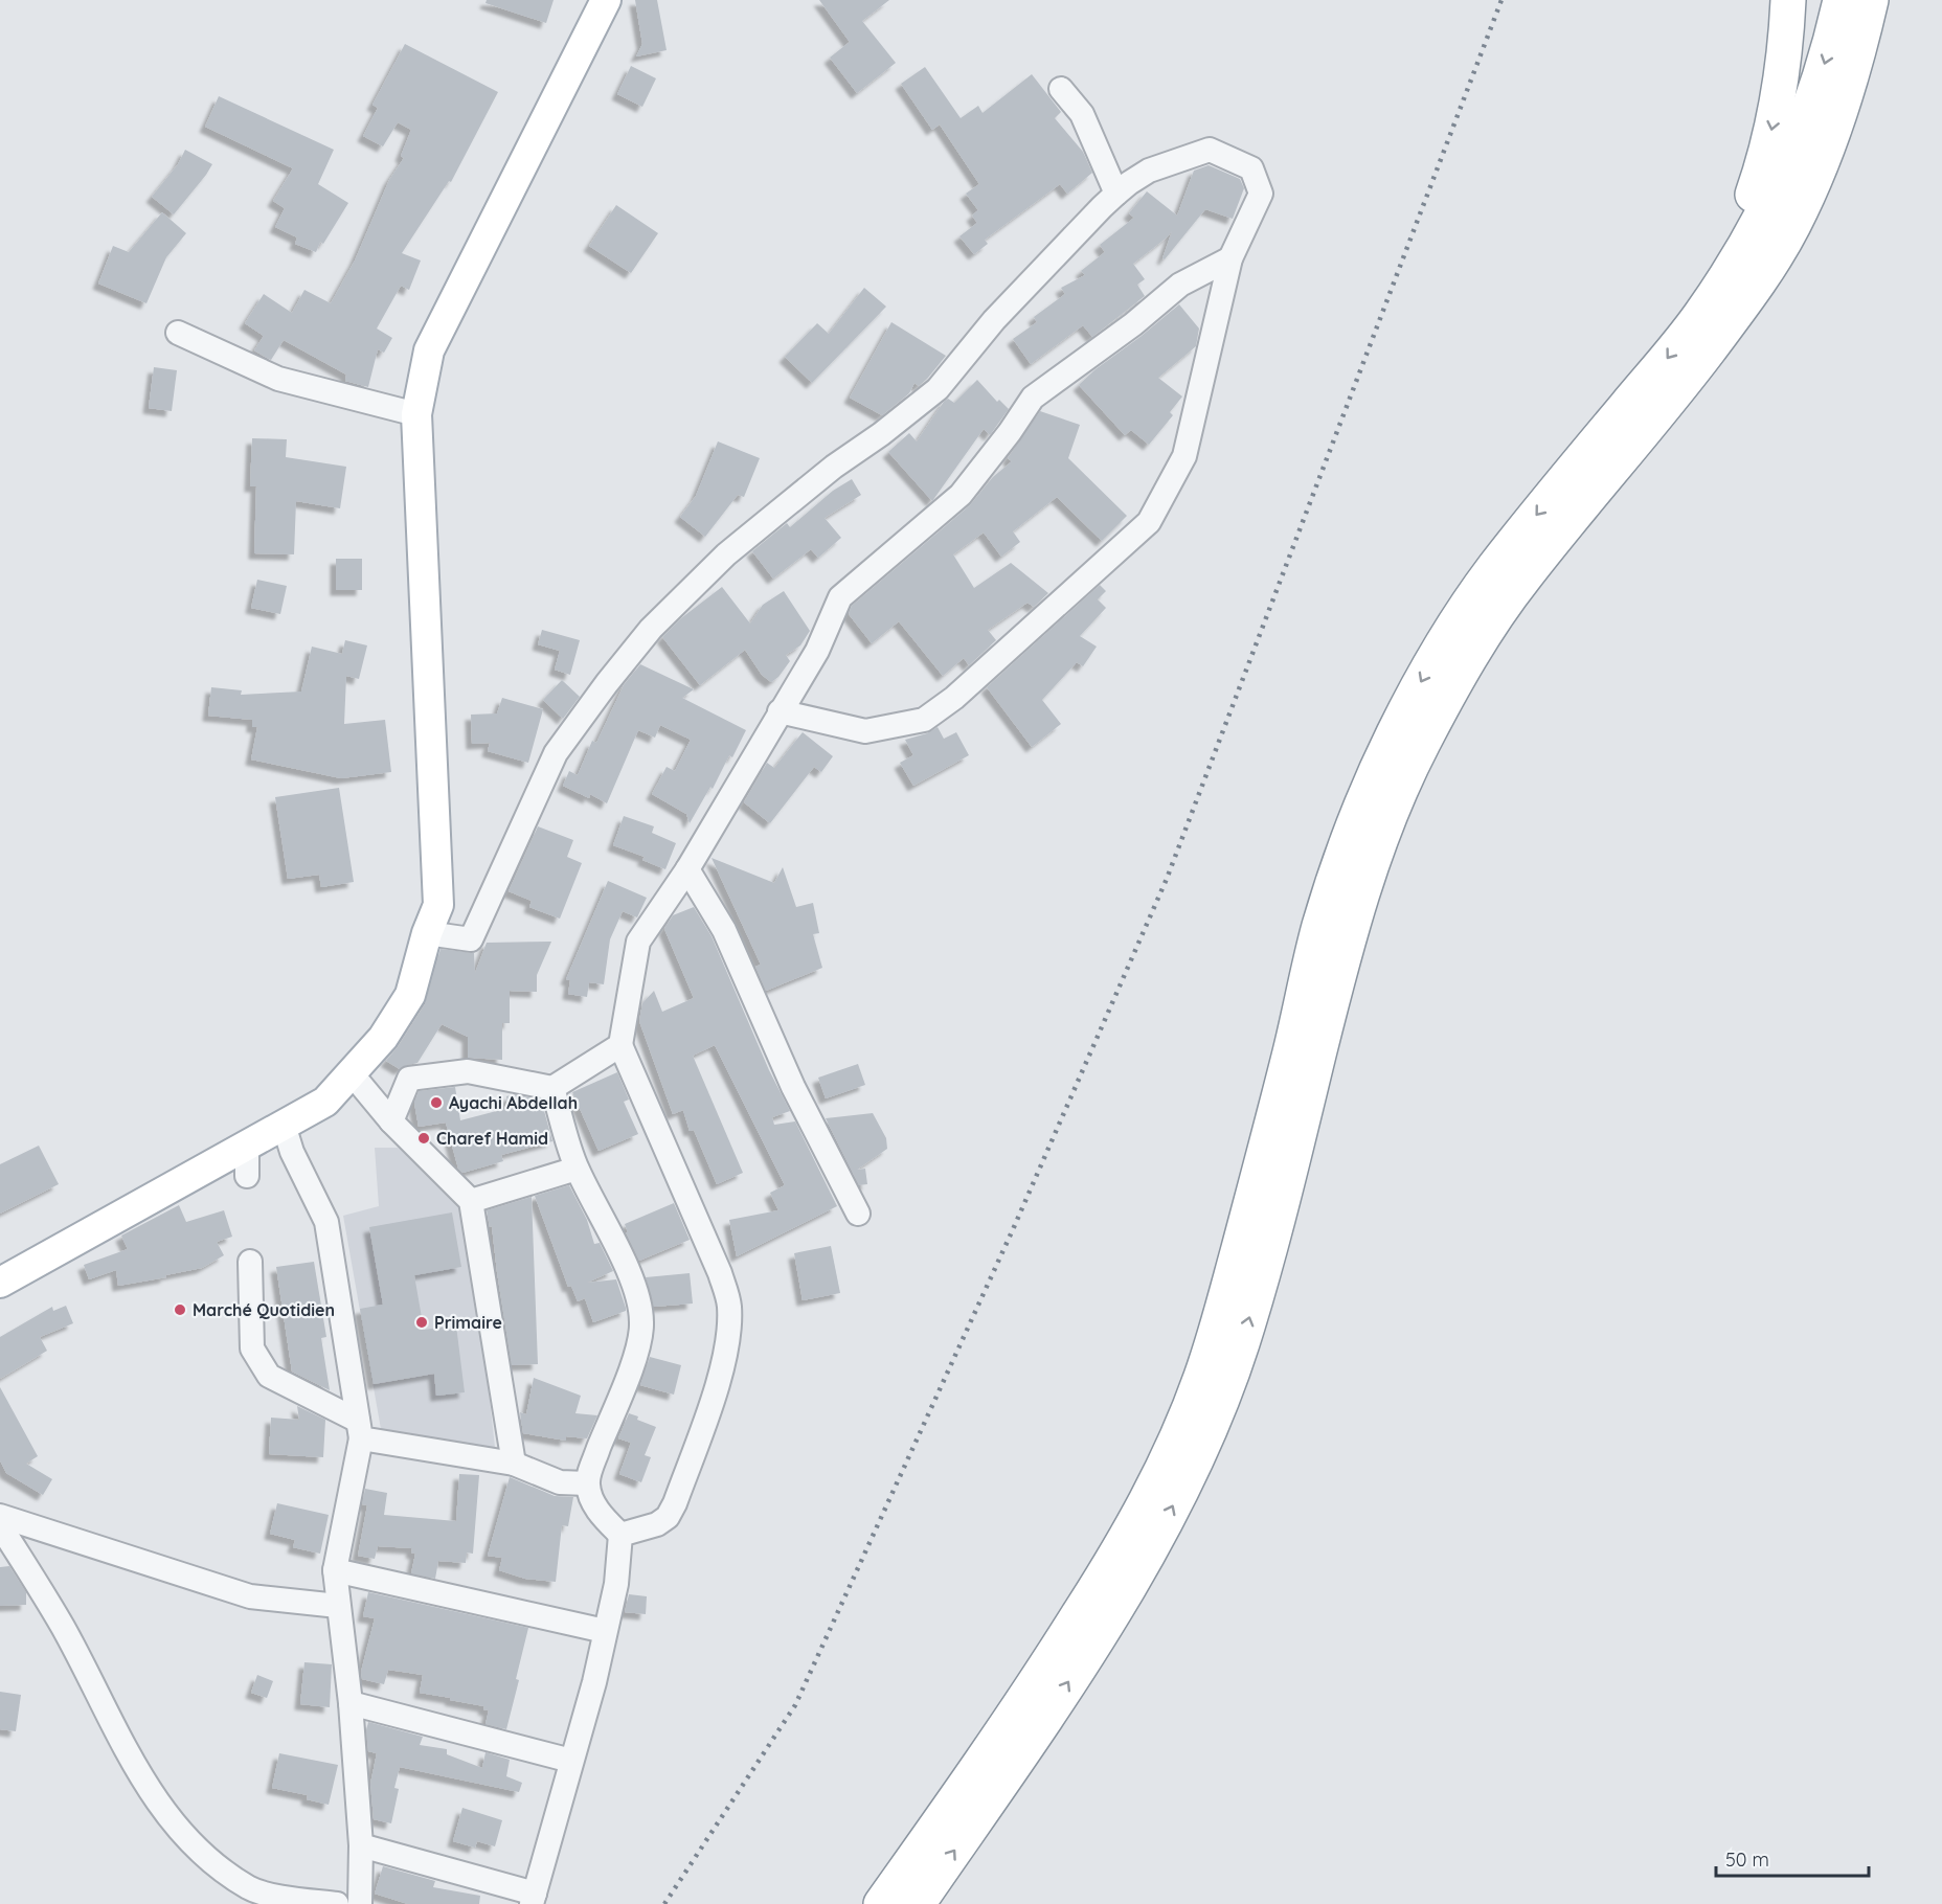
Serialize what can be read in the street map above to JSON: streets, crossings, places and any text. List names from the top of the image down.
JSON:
{
  "places": [
    "Ayachi Abdellah",
    "Charef Hamid",
    "Marché Quotidien",
    "Primaire"
  ],
  "scale_bar": "50 m"
}
